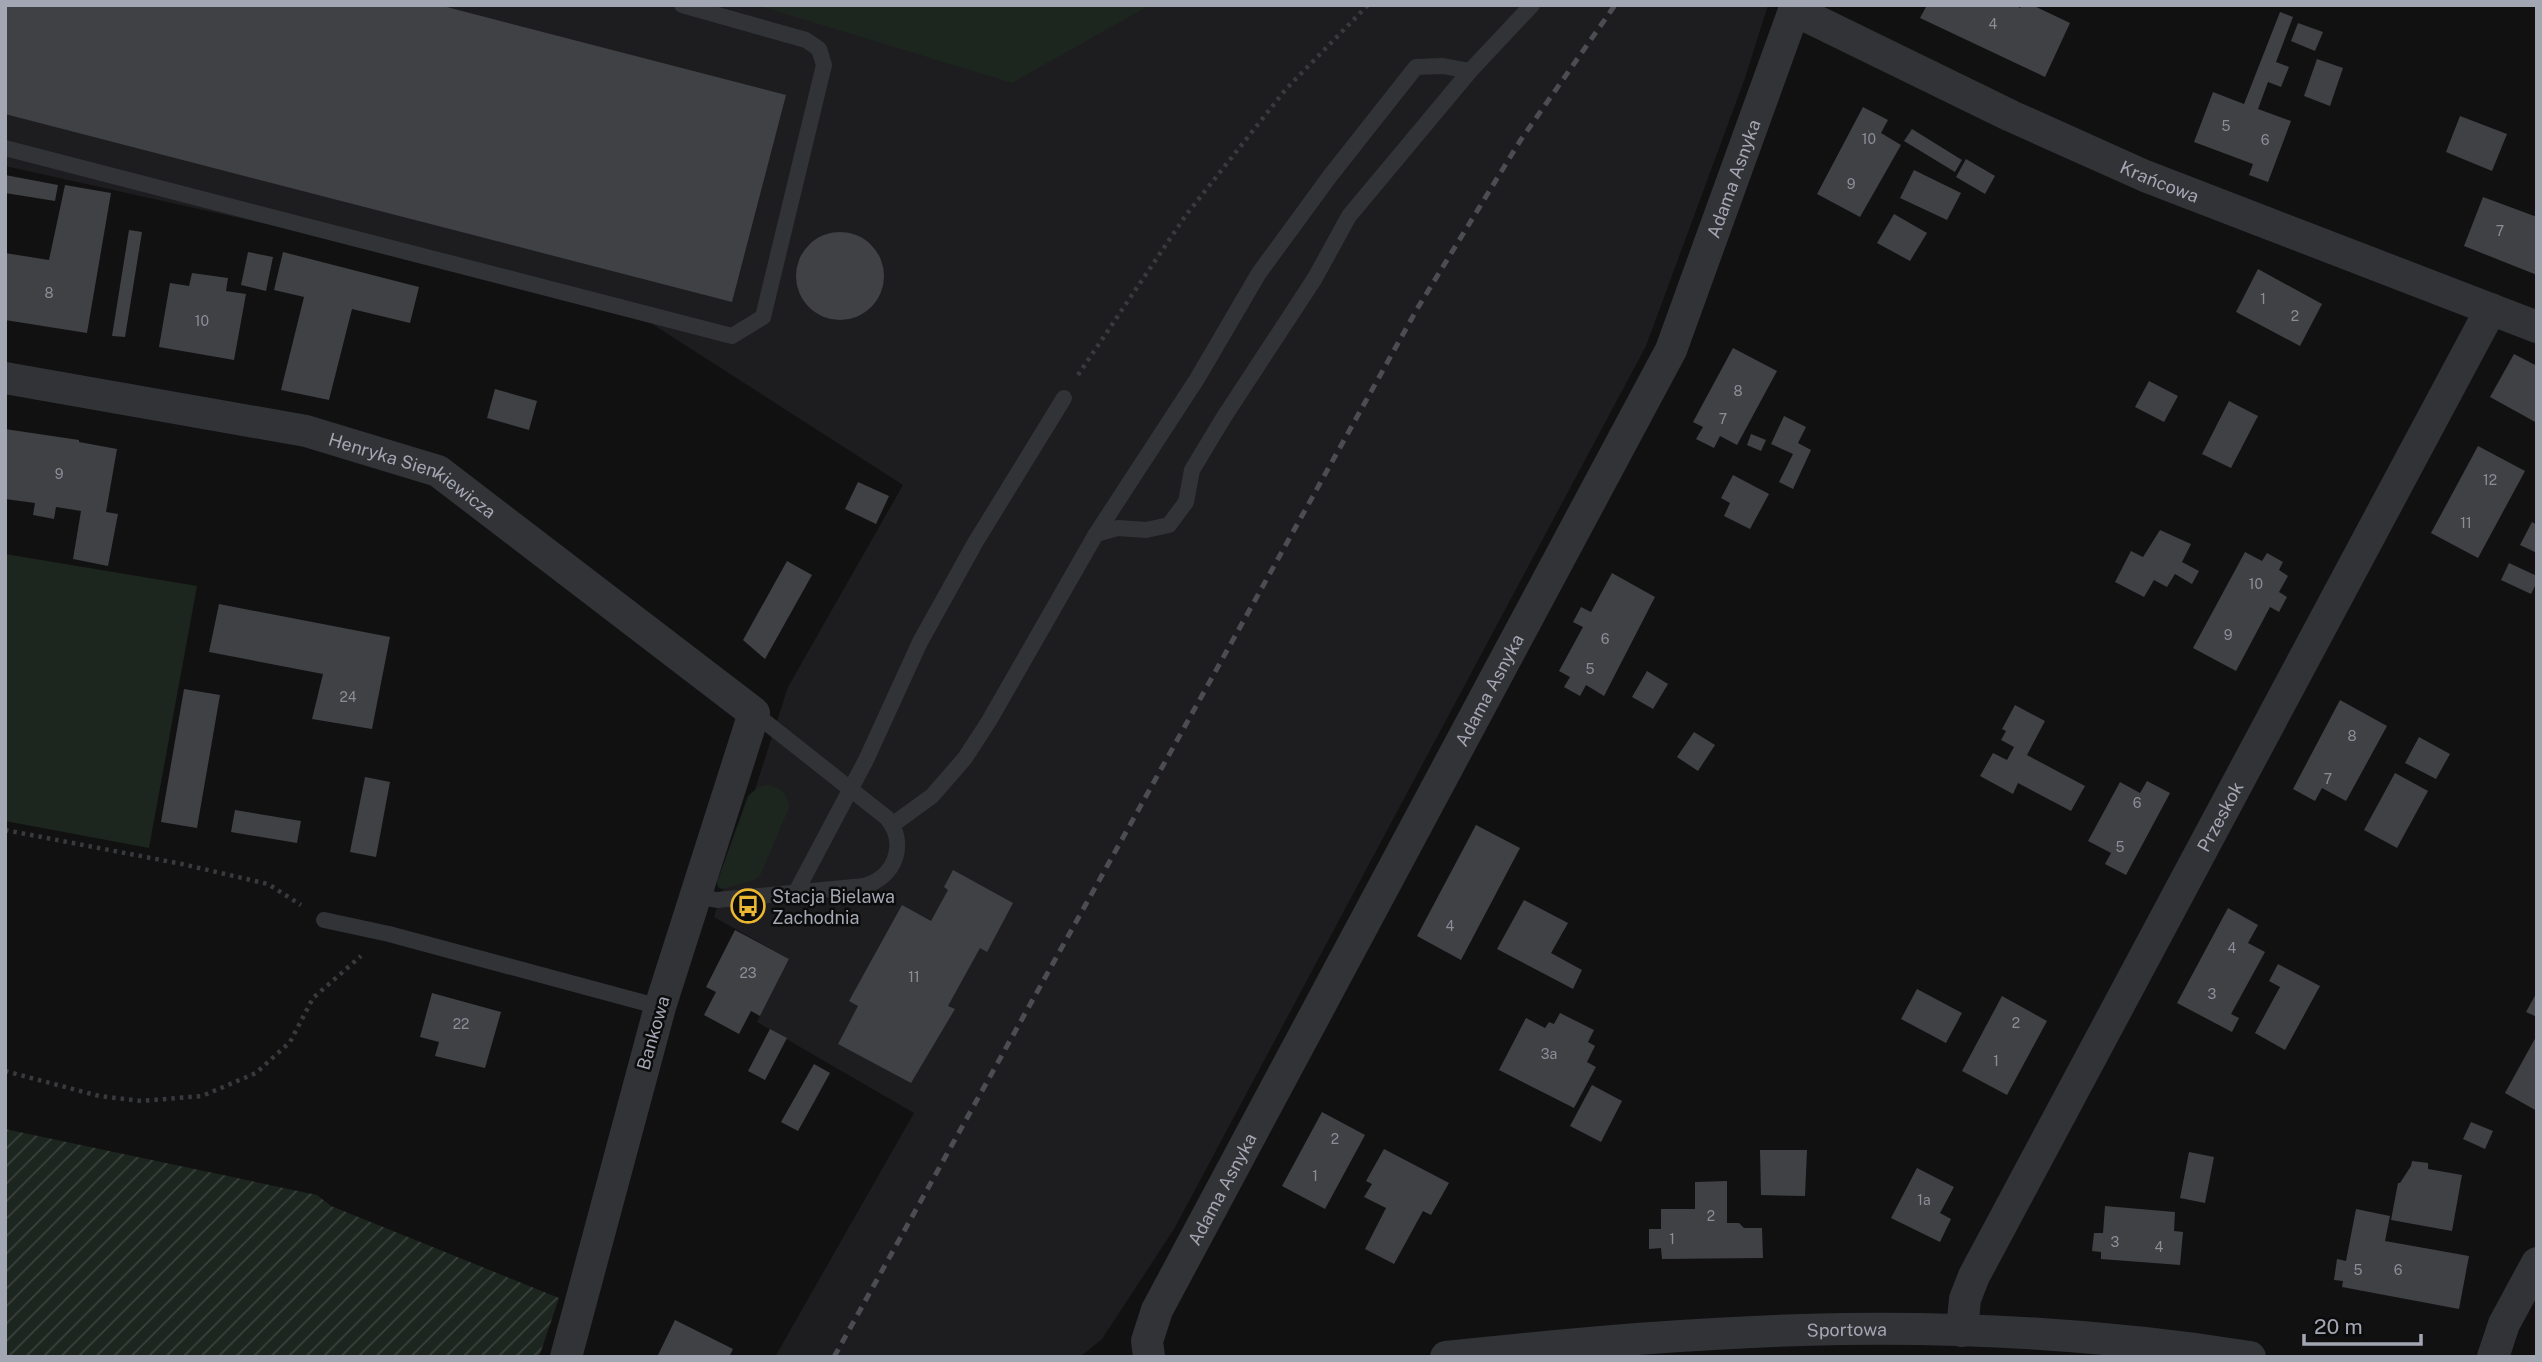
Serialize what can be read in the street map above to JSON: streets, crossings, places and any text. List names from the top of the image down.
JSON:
{
  "streets": {
    "street": [
      "Adama Asnyka",
      "Krańcowa",
      "Henryka Sienkiewicza",
      "Przeskok",
      "Bankowa",
      "Sportowa"
    ]
  },
  "crossings": [
    ["Adama Asnyka", "Krańcowa"],
    ["Krańcowa", "Przeskok"],
    ["Henryka Sienkiewicza", "Bankowa"],
    ["Przeskok", "Sportowa"]
  ],
  "places": {
    "bus stop": ["Stacja Bielawa Zachodnia"]
  },
  "house_numbers": [
    "4",
    "5",
    "10",
    "6",
    "9",
    "7",
    "8",
    "1",
    "2",
    "10",
    "8",
    "7",
    "9",
    "12",
    "11",
    "10",
    "9",
    "6",
    "5",
    "24",
    "8",
    "7",
    "6",
    "5",
    "4",
    "4",
    "23",
    "11",
    "3",
    "2",
    "22",
    "3a",
    "1",
    "2",
    "1",
    "1a",
    "2",
    "1",
    "3",
    "4",
    "5",
    "6"
  ],
  "scale_bar": "20 m"
}
